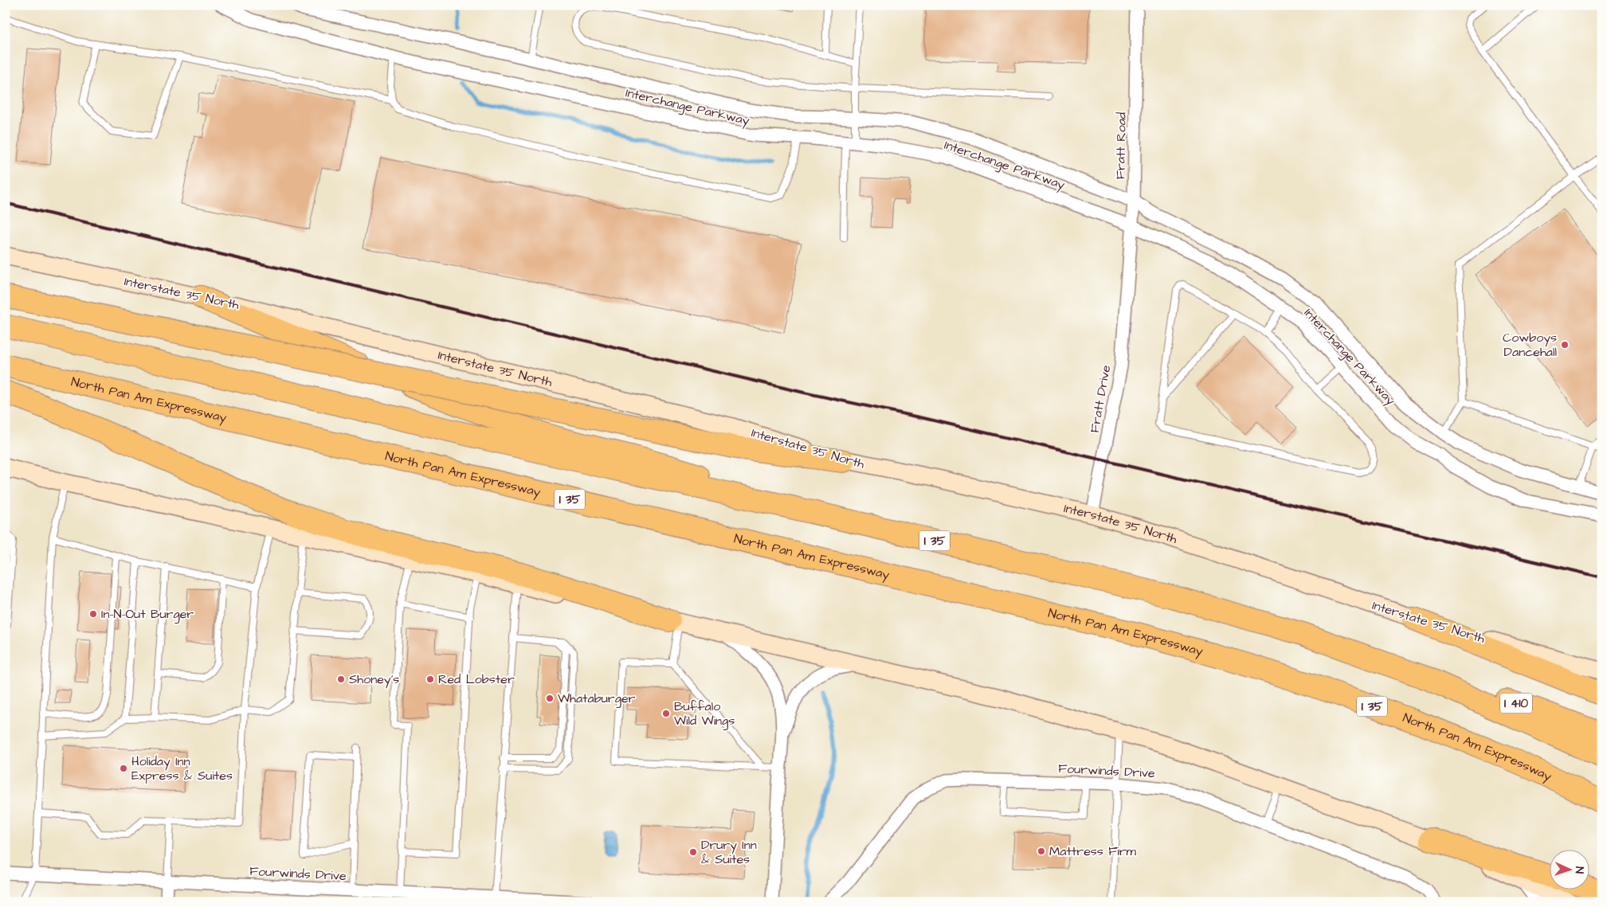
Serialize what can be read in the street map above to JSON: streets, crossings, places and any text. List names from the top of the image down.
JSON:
{
  "streets": {
    "highway": ["North Pan Am Expressway", "I 35", "I 410"],
    "main road": ["Interstate 35 North"],
    "street": [
      "Interchange Parkway",
      "Fratt Road",
      "Fratt Drive",
      "Fourwinds Drive"
    ]
  },
  "crossings": [
    ["Interchange Parkway", "Fratt Road"],
    ["Fratt Road", "Fratt Drive"],
    ["Interstate 35 North", "Fratt Drive"],
    ["I 35", "I 410"]
  ],
  "places": [
    "Cowboys Dancehall",
    "In-N-Out Burger",
    "Shoney's",
    "Red Lobster",
    "Whataburger",
    "Buffalo Wild Wings",
    "Holiday Inn Express & Suites",
    "Mattress Firm",
    "Drury Inn & Suites"
  ],
  "north": "right"
}
